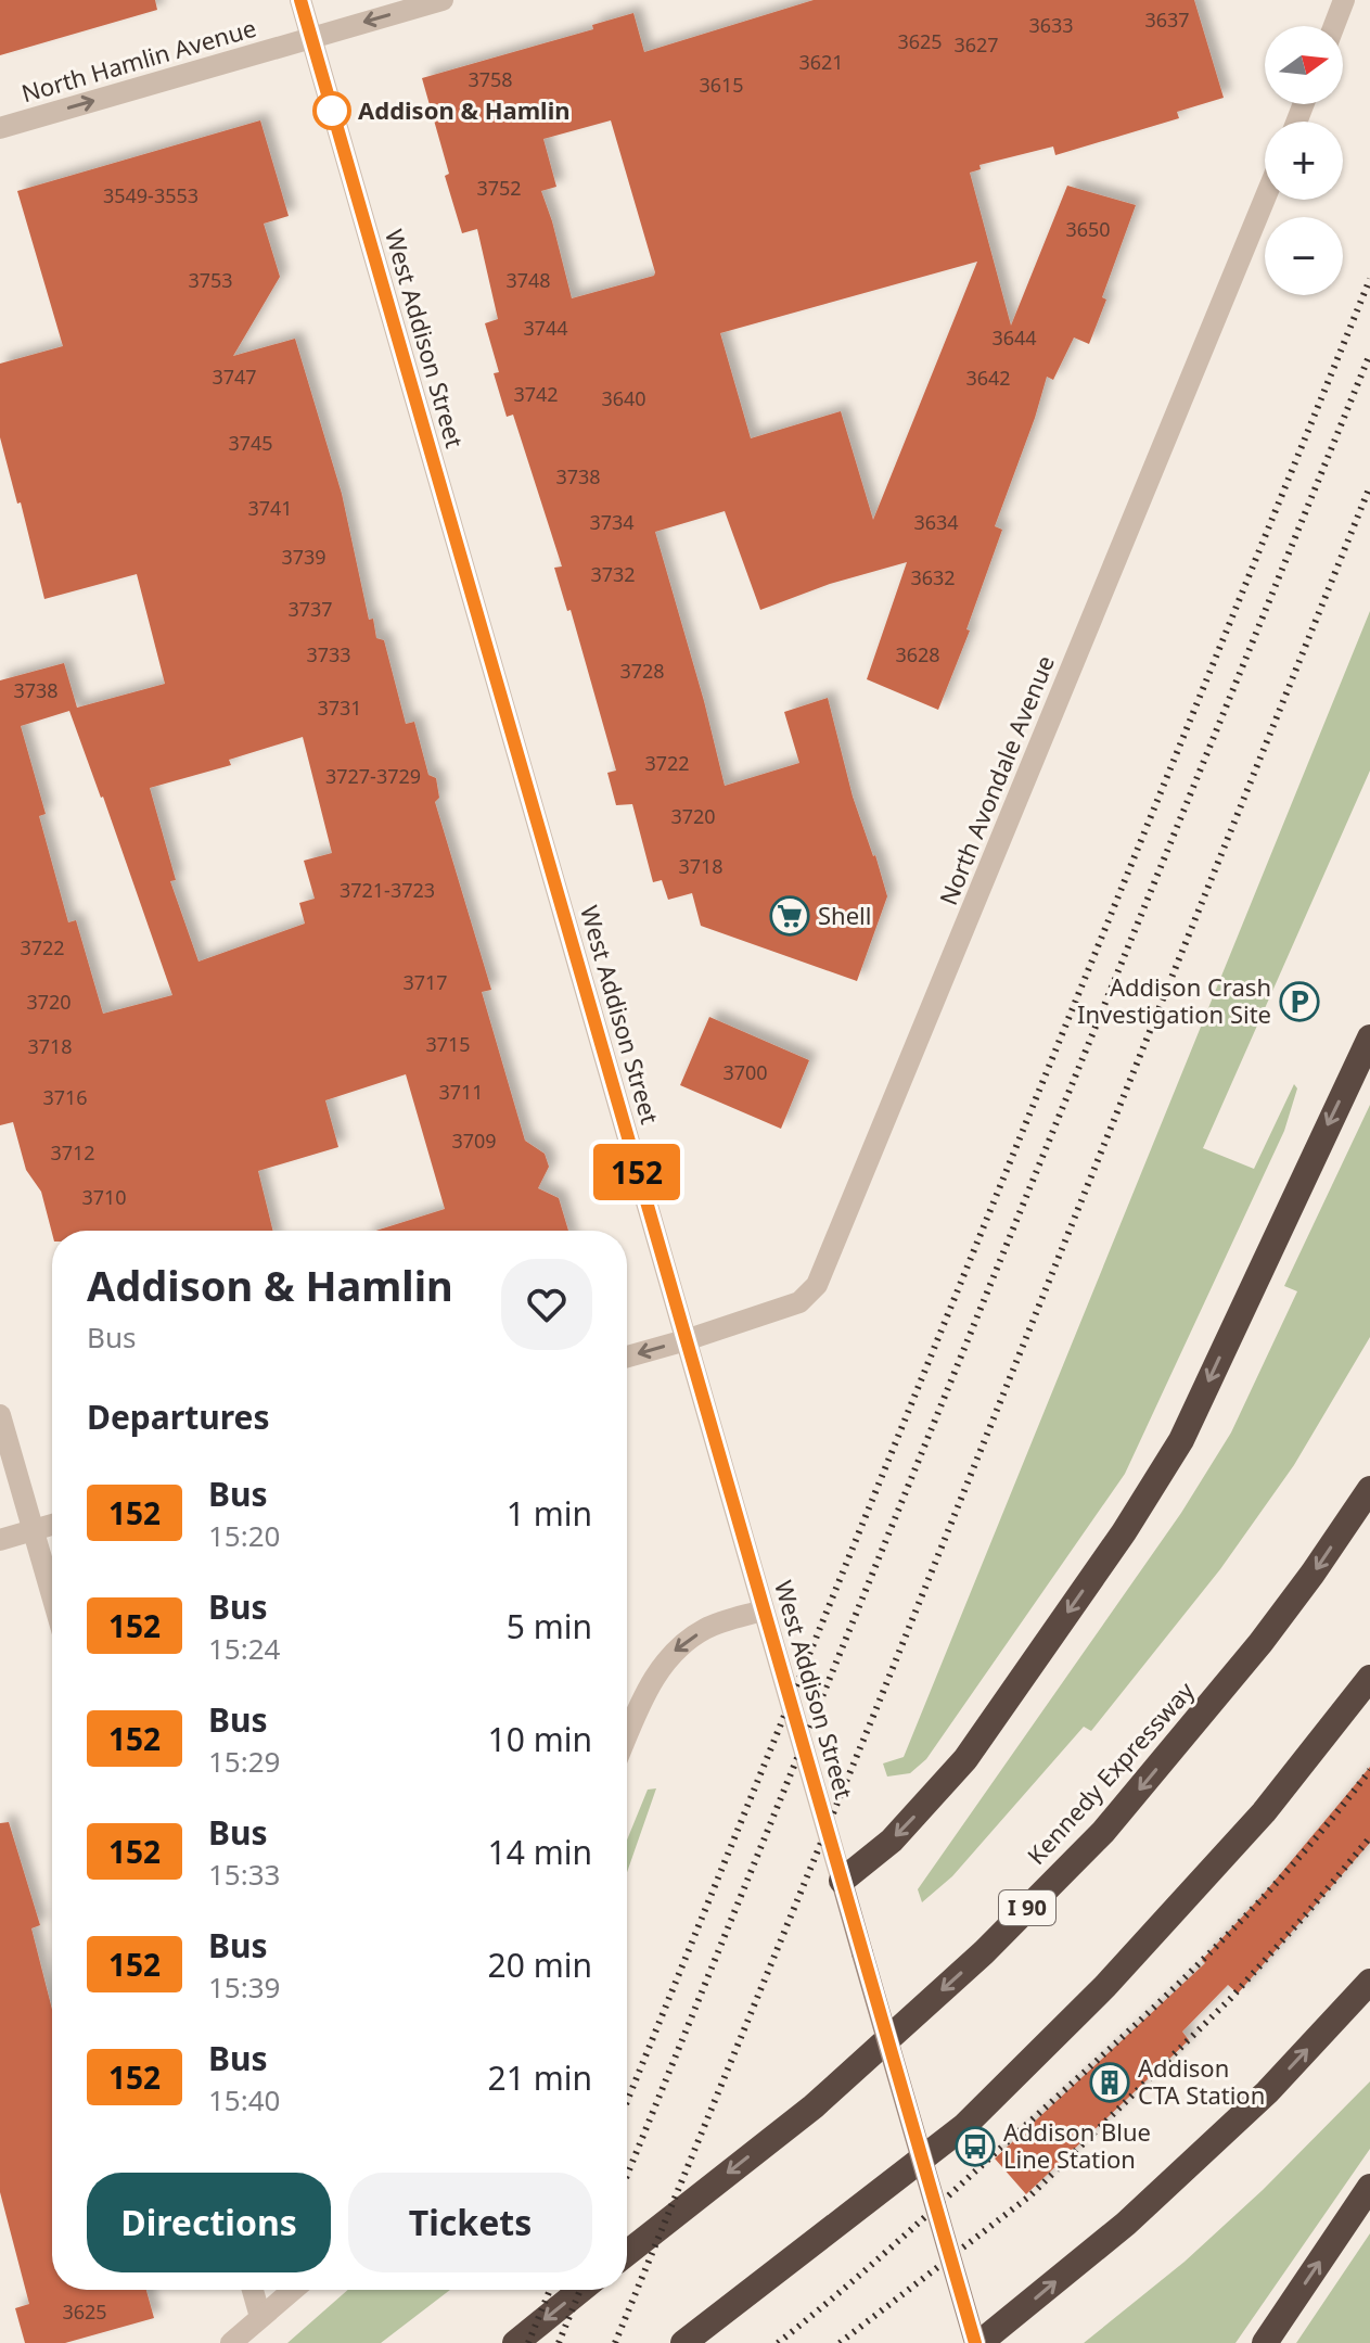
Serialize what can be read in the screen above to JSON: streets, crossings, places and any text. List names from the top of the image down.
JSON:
{
  "streets": {
    "highway": ["Kennedy Expressway", "I 90"],
    "main road": ["West Addison Street"],
    "street": ["North Hamlin Avenue", "North Avondale Avenue"]
  },
  "crossings": [
    ["North Hamlin Avenue", "West Addison Street"],
    ["West Addison Street", "North Avondale Avenue"]
  ],
  "places": {
    "other": ["Addison & Hamlin"],
    "supermarket": ["Shell"],
    "parking": ["Addison Crash Investigation Site"],
    "building": ["Addison CTA Station"],
    "bus stop": ["Addison Blue Line Station"]
  },
  "lines": ["bus line 152"],
  "house_numbers": [
    "3637",
    "3633",
    "3625",
    "3627",
    "3621",
    "3758",
    "3615",
    "3752",
    "3549-3553",
    "3650",
    "3753",
    "3748",
    "3744",
    "3644",
    "3747",
    "3642",
    "3742",
    "3640",
    "3745",
    "3738",
    "3741",
    "3734",
    "3634",
    "3739",
    "3732",
    "3632",
    "3737",
    "3733",
    "3628",
    "3728",
    "3738",
    "3731",
    "3722",
    "3727-3729",
    "3720",
    "3718",
    "3721-3723",
    "3722",
    "3717",
    "3720",
    "3715",
    "3718",
    "3700",
    "3711",
    "3716",
    "3709",
    "3712",
    "3710",
    "3625"
  ],
  "north": "right",
  "page": {
    "on_map": "152",
    "map_buttons": ["+", "−"],
    "heading": [
      ["Addison & Hamlin", "Bus"],
      "Departures"
    ],
    "list": [
      {
        "mark": "152",
        "name": "Bus",
        "note": "15:20",
        "value": "1 min"
      },
      {
        "mark": "152",
        "name": "Bus",
        "note": "15:24",
        "value": "5 min"
      },
      {
        "mark": "152",
        "name": "Bus",
        "note": "15:29",
        "value": "10 min"
      },
      {
        "mark": "152",
        "name": "Bus",
        "note": "15:33",
        "value": "14 min"
      },
      {
        "mark": "152",
        "name": "Bus",
        "note": "15:39",
        "value": "20 min"
      },
      {
        "mark": "152",
        "name": "Bus",
        "note": "15:40",
        "value": "21 min"
      }
    ],
    "buttons": ["Directions", "Tickets"]
  }
}
